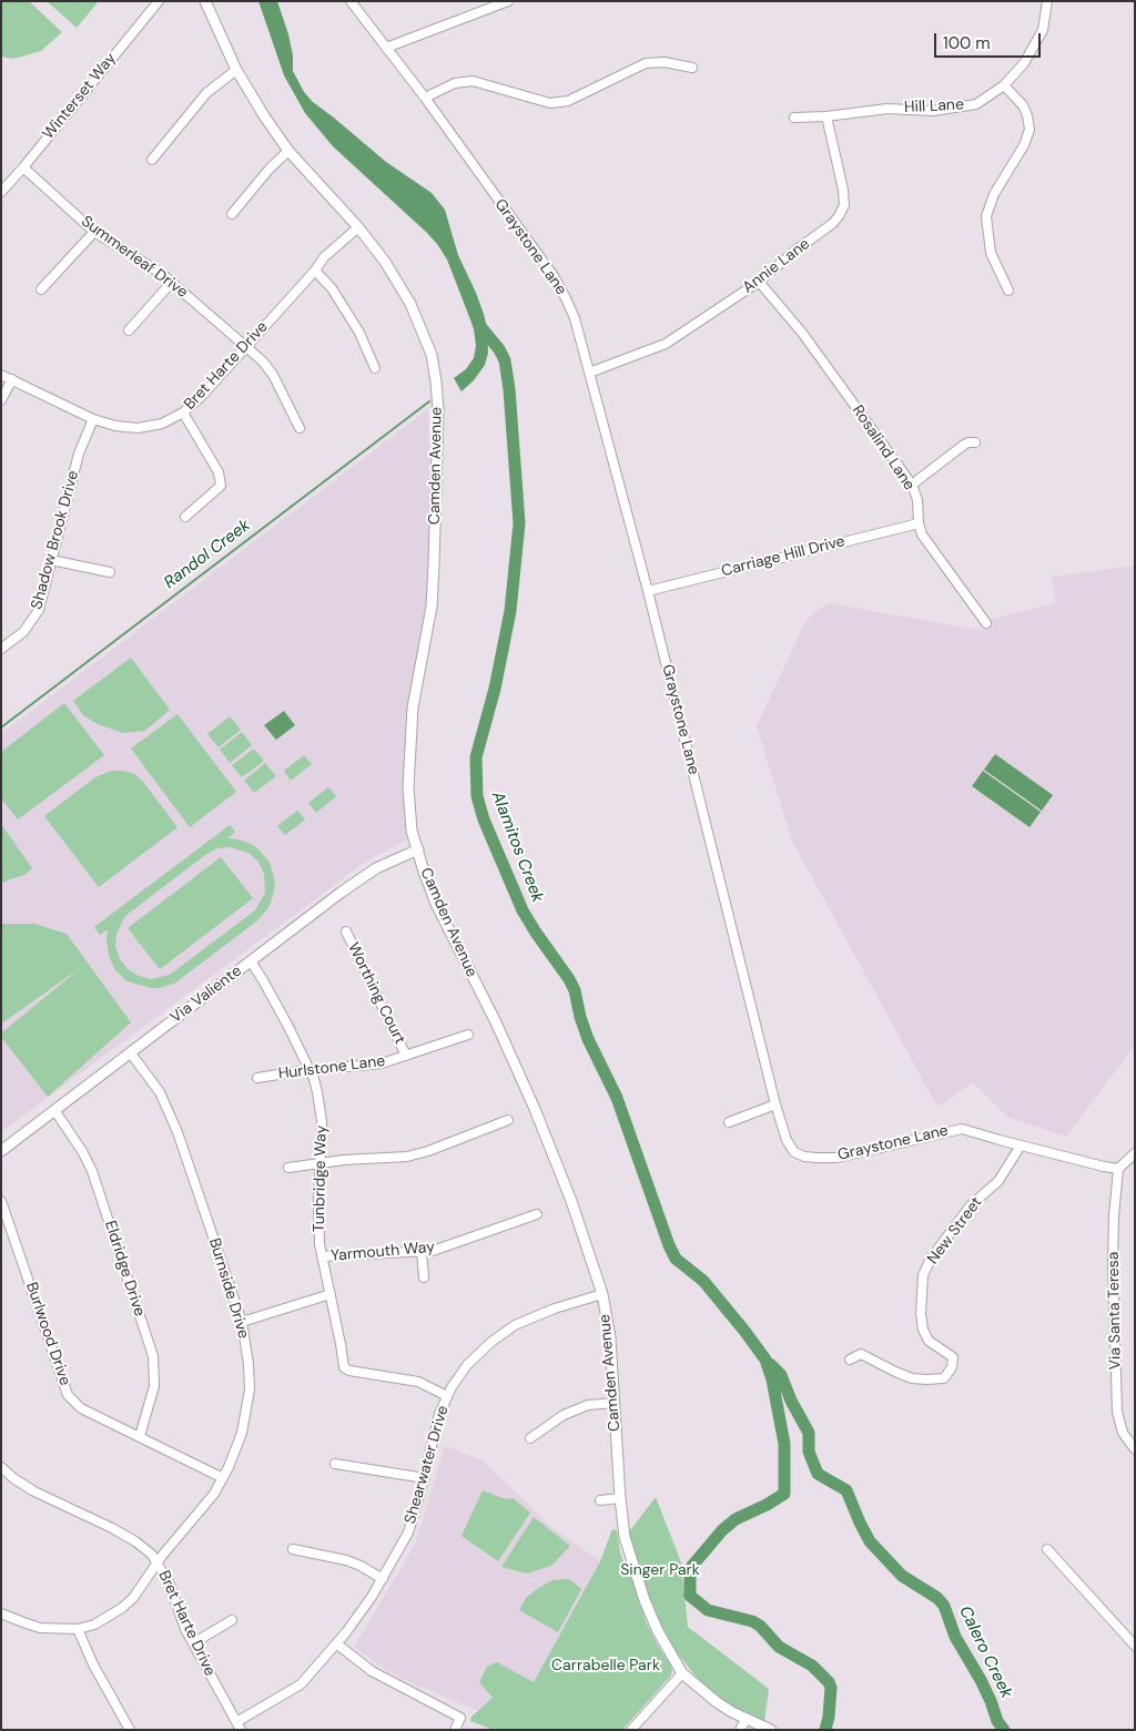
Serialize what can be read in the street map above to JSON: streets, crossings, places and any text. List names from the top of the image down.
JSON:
{
  "streets": {
    "street": [
      "Winterset Way",
      "Hill Lane",
      "Graystone Lane",
      "Summerleaf Drive",
      "Annie Lane",
      "Bret Harte Drive",
      "Rosalind Lane",
      "Camden Avenue",
      "Shadow Brook Drive",
      "Carriage Hill Drive",
      "Worthing Court",
      "Via Valiente",
      "Hurlstone Lane",
      "Tunbridge Way",
      "New Street",
      "Yarmouth Way",
      "Eldridge Drive",
      "Burnside Drive",
      "Via Santa Teresa",
      "Burlwood Drive",
      "Shearwater Drive"
    ]
  },
  "crossings": [
    ["Winterset Way", "Summerleaf Drive"],
    ["Hill Lane", "Annie Lane"],
    ["Graystone Lane", "Annie Lane"],
    ["Graystone Lane", "Carriage Hill Drive"],
    ["Graystone Lane", "New Street"],
    ["Graystone Lane", "Via Santa Teresa"],
    ["Summerleaf Drive", "Bret Harte Drive"],
    ["Annie Lane", "Rosalind Lane"],
    ["Bret Harte Drive", "Camden Avenue"],
    ["Bret Harte Drive", "Shadow Brook Drive"],
    ["Bret Harte Drive", "Burnside Drive"],
    ["Bret Harte Drive", "Shearwater Drive"],
    ["Rosalind Lane", "Carriage Hill Drive"],
    ["Camden Avenue", "Via Valiente"],
    ["Camden Avenue", "Shearwater Drive"],
    ["Worthing Court", "Hurlstone Lane"],
    ["Via Valiente", "Tunbridge Way"],
    ["Via Valiente", "Eldridge Drive"],
    ["Via Valiente", "Burnside Drive"],
    ["Hurlstone Lane", "Tunbridge Way"],
    ["Tunbridge Way", "Yarmouth Way"],
    ["Tunbridge Way", "Shearwater Drive"],
    ["Eldridge Drive", "Burlwood Drive"],
    ["Burnside Drive", "Burlwood Drive"]
  ],
  "water": ["Randol Creek", "Alamitos Creek", "Calero Creek"],
  "parks": ["Singer Park", "Carrabelle Park"],
  "scale_bar": "100 m"
}
